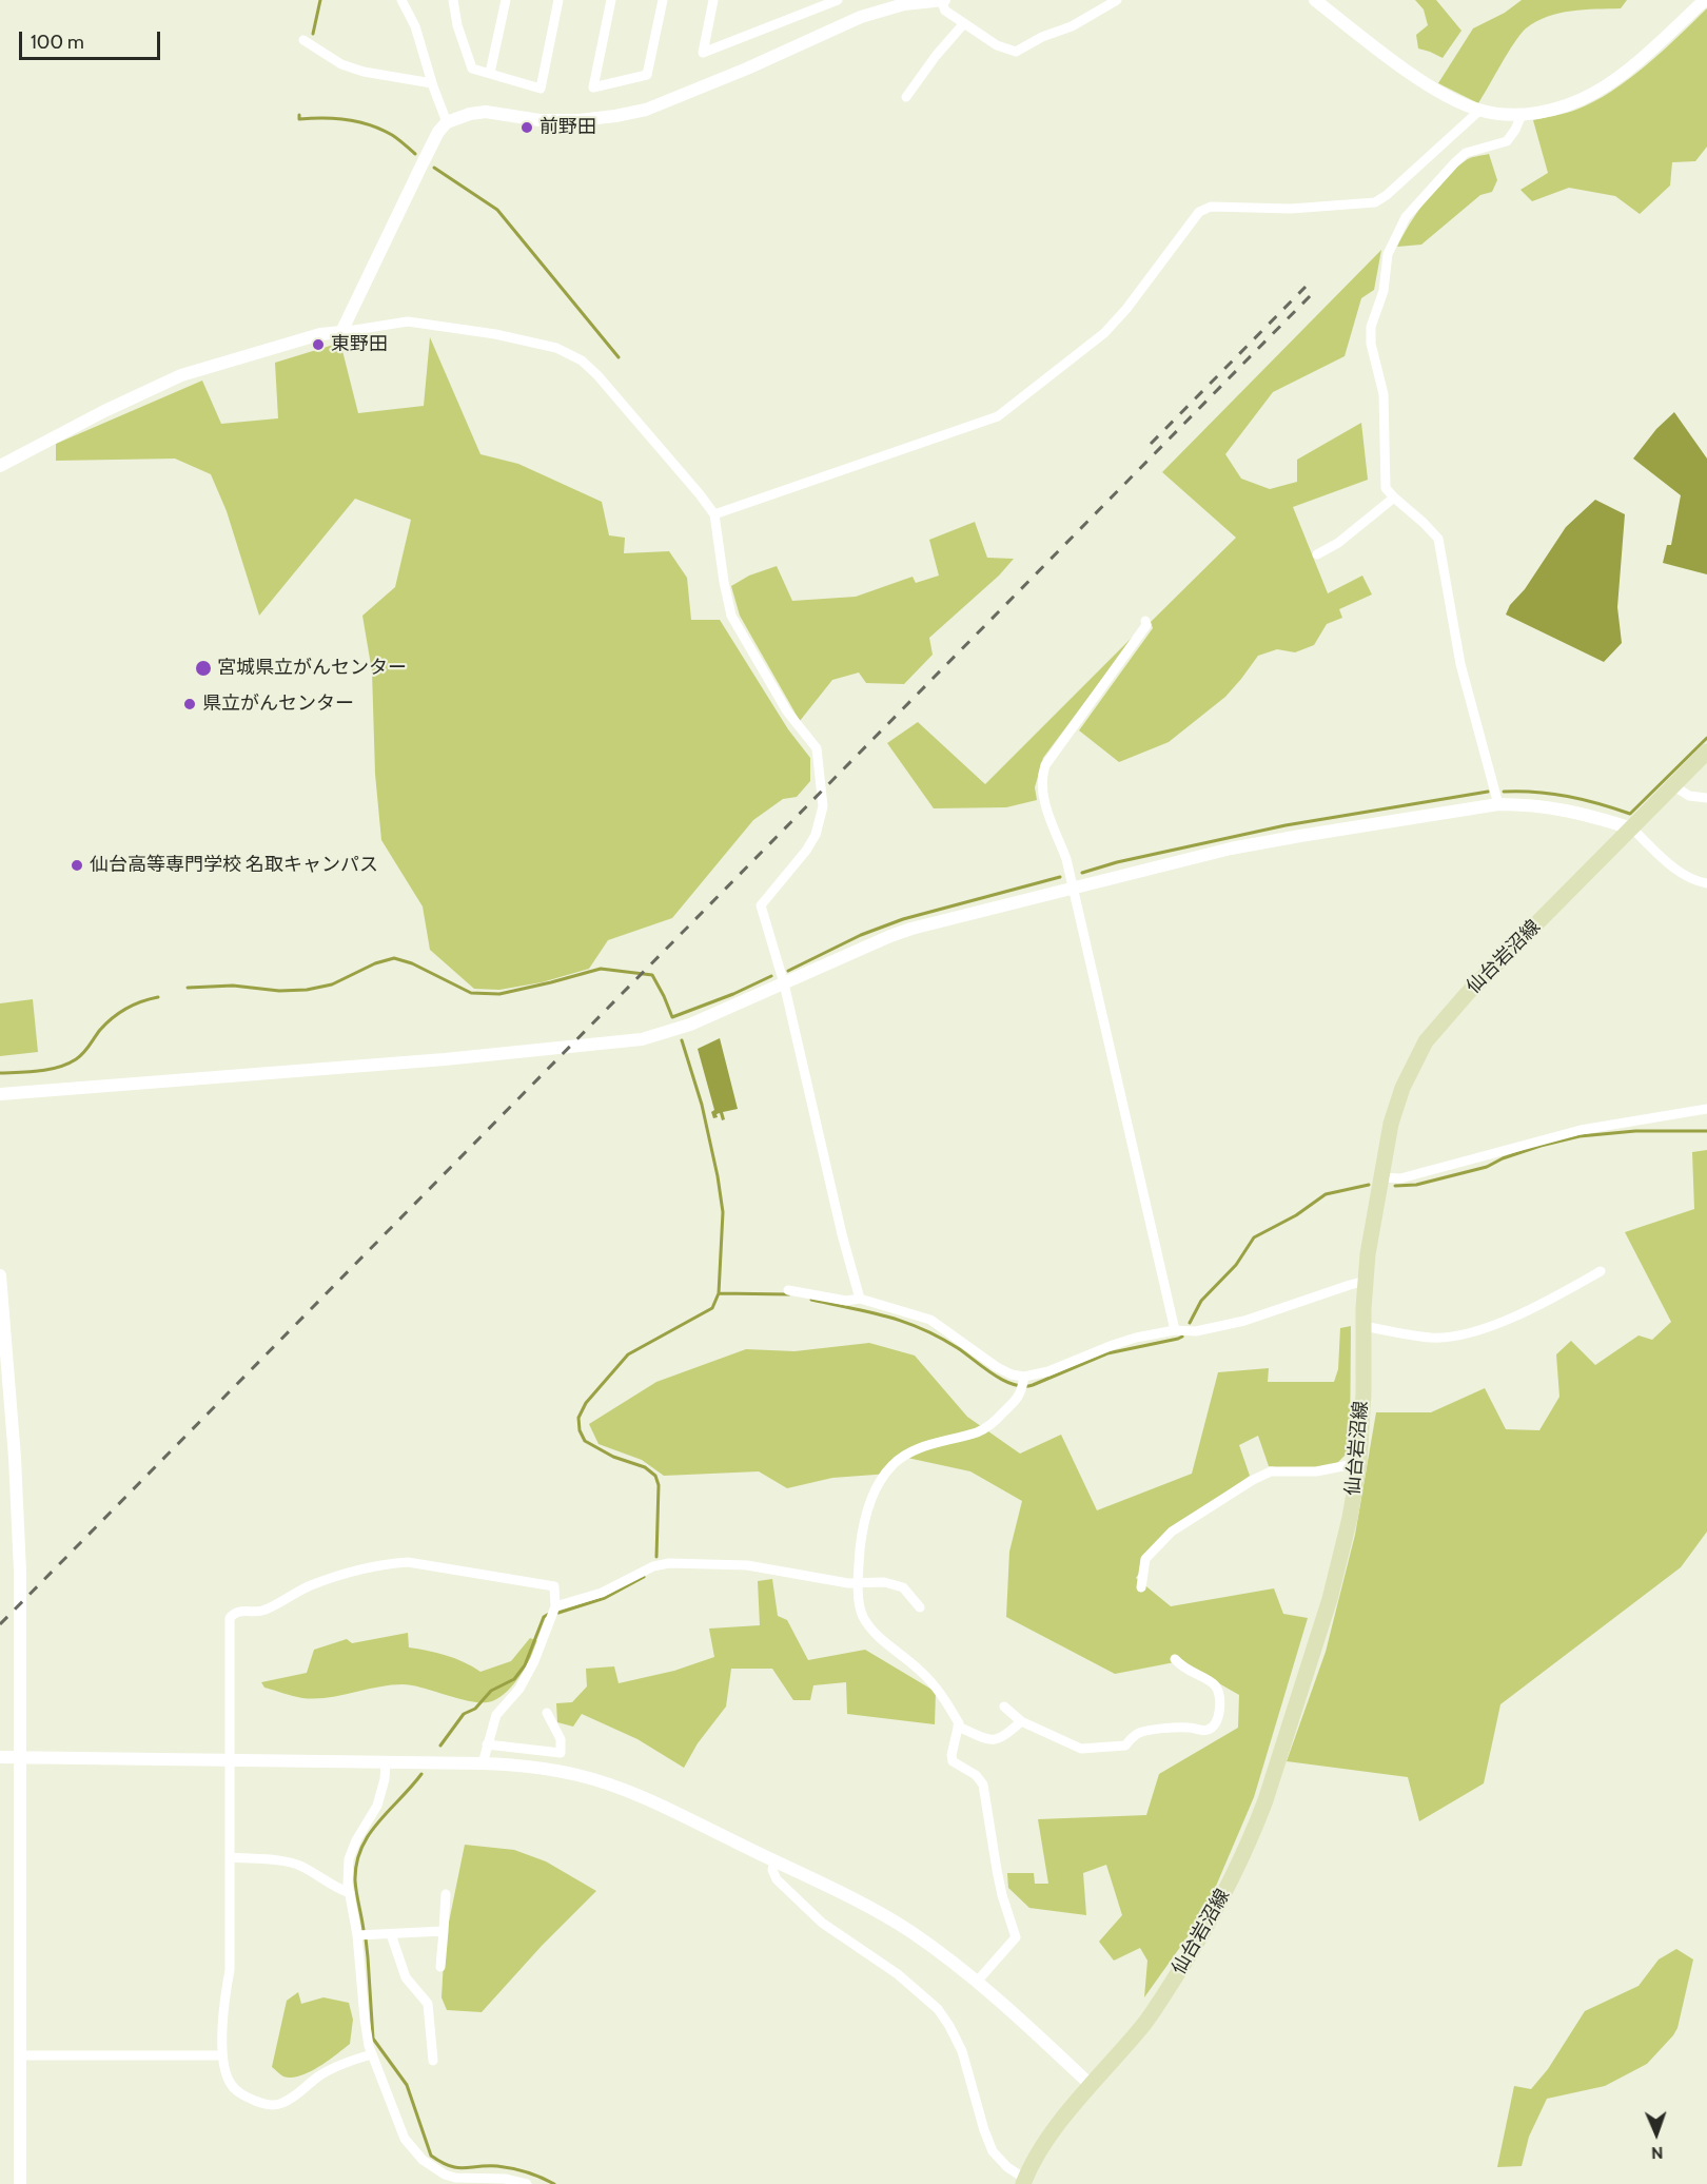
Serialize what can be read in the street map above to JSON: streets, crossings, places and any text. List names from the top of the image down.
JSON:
{
  "streets": {
    "main road": ["仙台岩沼線"]
  },
  "places": [
    "前野田",
    "東野田",
    "宮城県立がんセンター",
    "県立がんセンター",
    "仙台高等専門学校 名取キャンパス"
  ],
  "scale_bar": "100 m",
  "north": "bottom"
}
